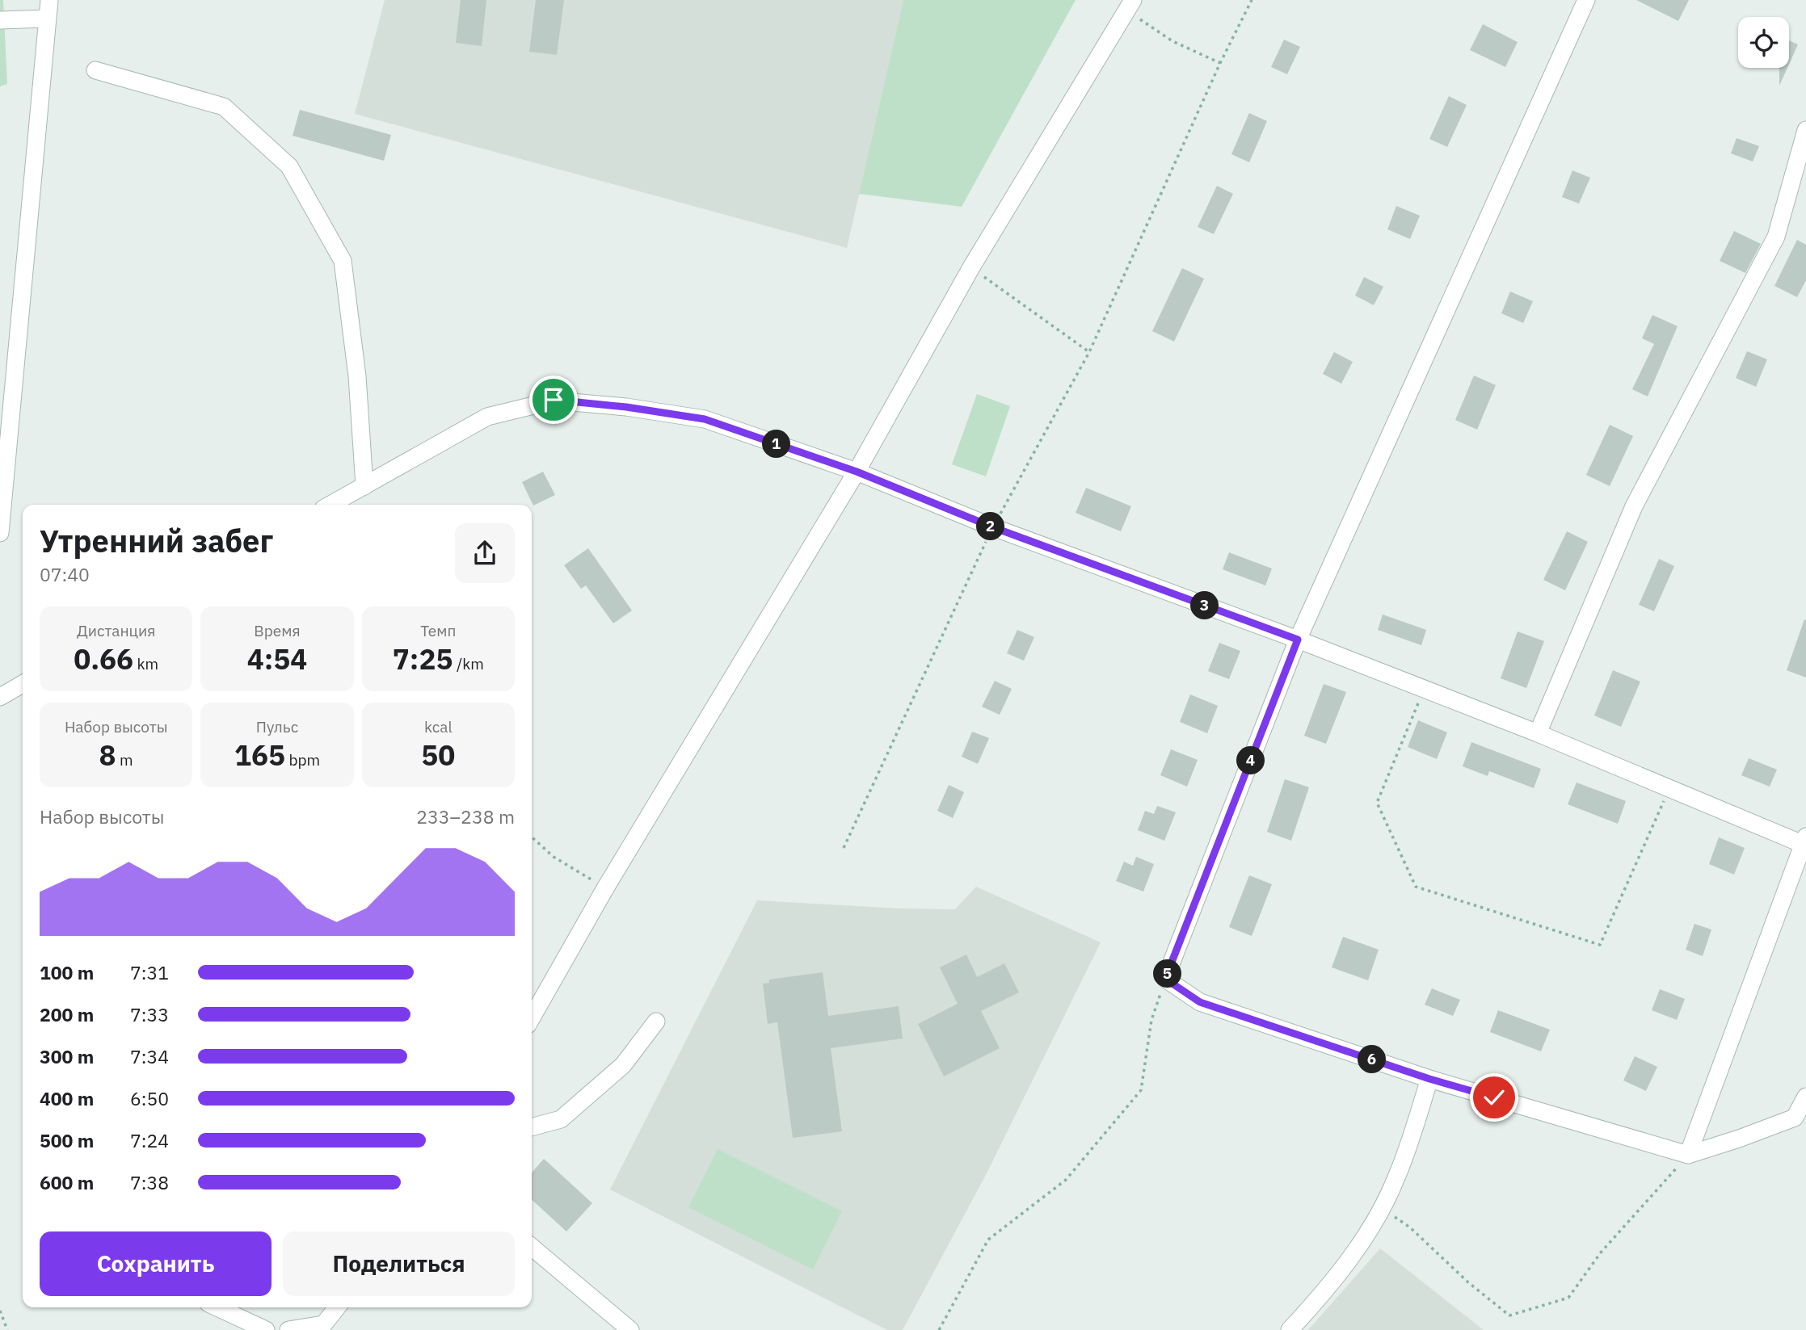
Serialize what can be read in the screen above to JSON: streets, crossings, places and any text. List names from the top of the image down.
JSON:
{
  "page": {
    "pins": [
      "1",
      "2",
      "3",
      "4",
      "5",
      "6"
    ],
    "heading": ["Утренний забег", "07:40"],
    "stats": [
      ["Дистанция", "0.66 km"],
      ["Время", "4:54"],
      ["Темп", "7:25 /km"],
      ["Набор высоты", "8 m"],
      ["Пульс", "165 bpm"],
      ["kcal", "50"]
    ],
    "chart": ["Набор высоты", "233–238 m"],
    "list": [
      {
        "name": "100 m",
        "note": "7:31"
      },
      {
        "name": "200 m",
        "note": "7:33"
      },
      {
        "name": "300 m",
        "note": "7:34"
      },
      {
        "name": "400 m",
        "note": "6:50"
      },
      {
        "name": "500 m",
        "note": "7:24"
      },
      {
        "name": "600 m",
        "note": "7:38"
      }
    ],
    "buttons": ["Сохранить", "Поделиться"]
  }
}
